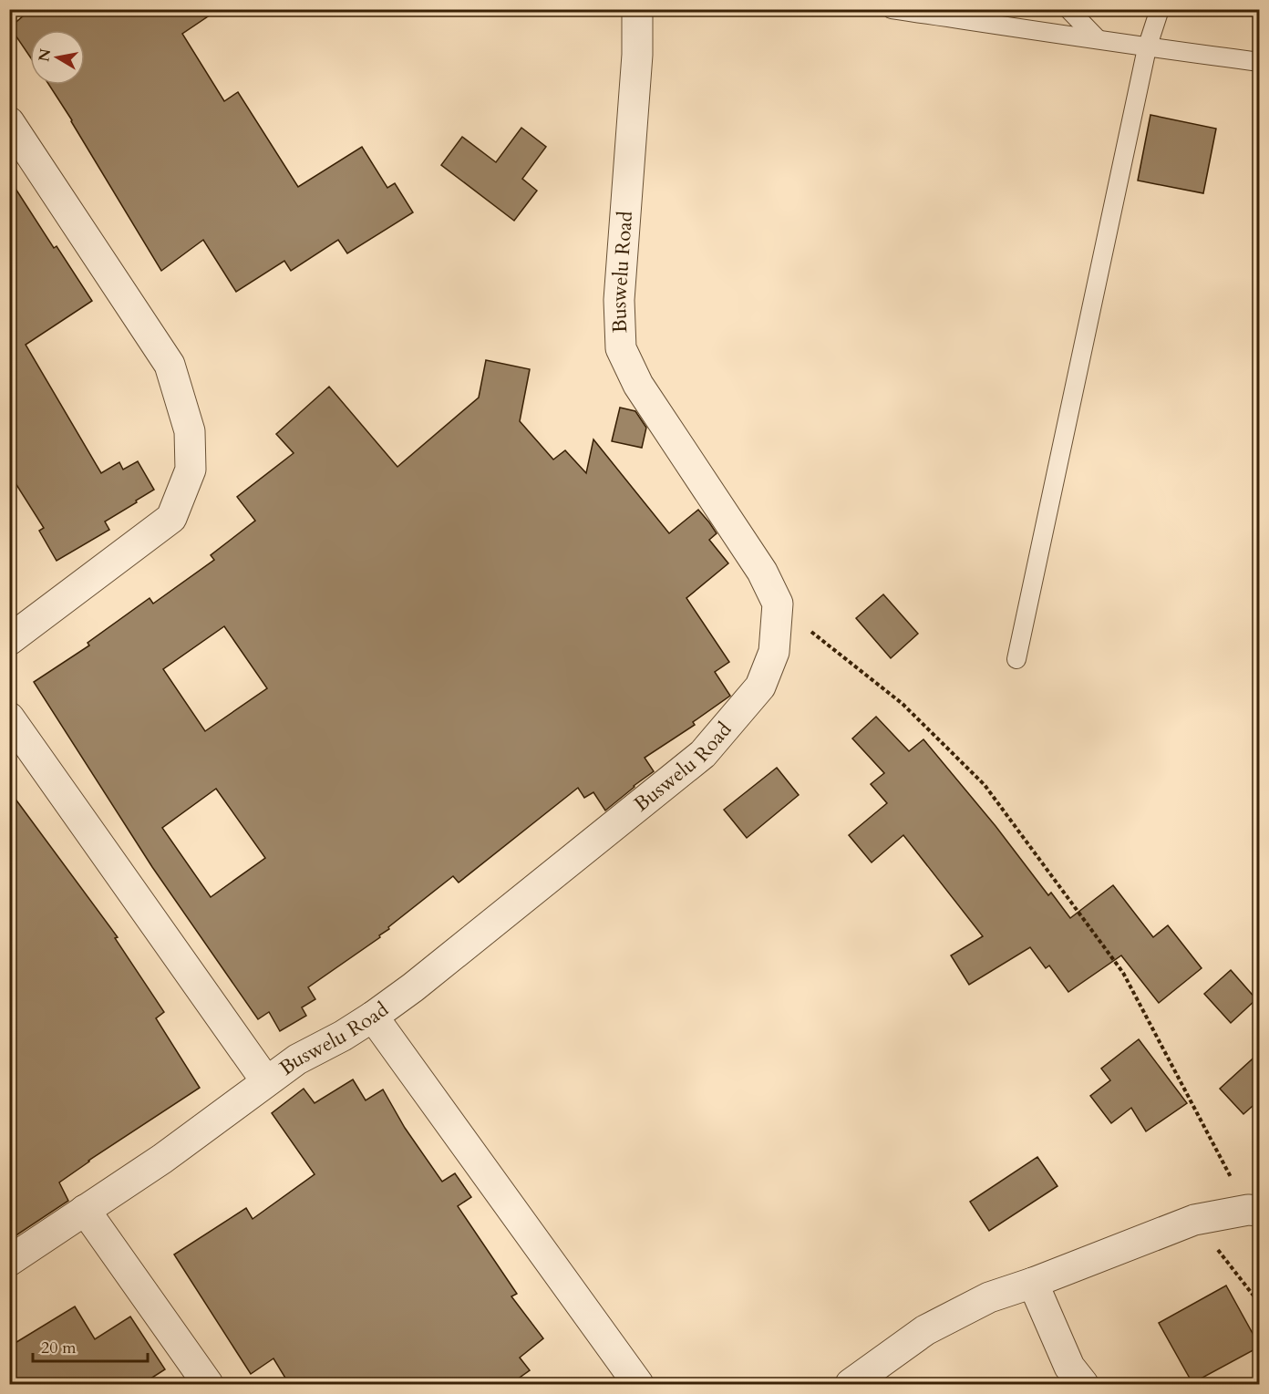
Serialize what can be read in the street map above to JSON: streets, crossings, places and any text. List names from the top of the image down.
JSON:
{
  "streets": {
    "street": ["Buswelu Road"]
  },
  "scale_bar": "20 m",
  "north": "left"
}
